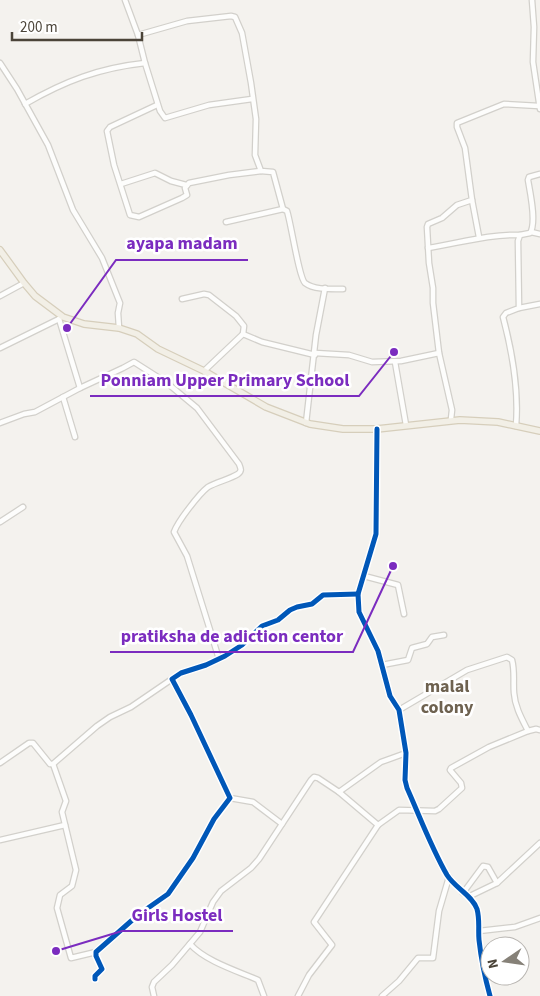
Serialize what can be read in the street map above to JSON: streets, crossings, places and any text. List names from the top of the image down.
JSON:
{
  "districts": ["malal colony"],
  "places": [
    "ayapa madam",
    "Ponniam Upper Primary School",
    "pratiksha de adiction centor",
    "Girls Hostel"
  ],
  "scale_bar": "200 m",
  "north": "left"
}
